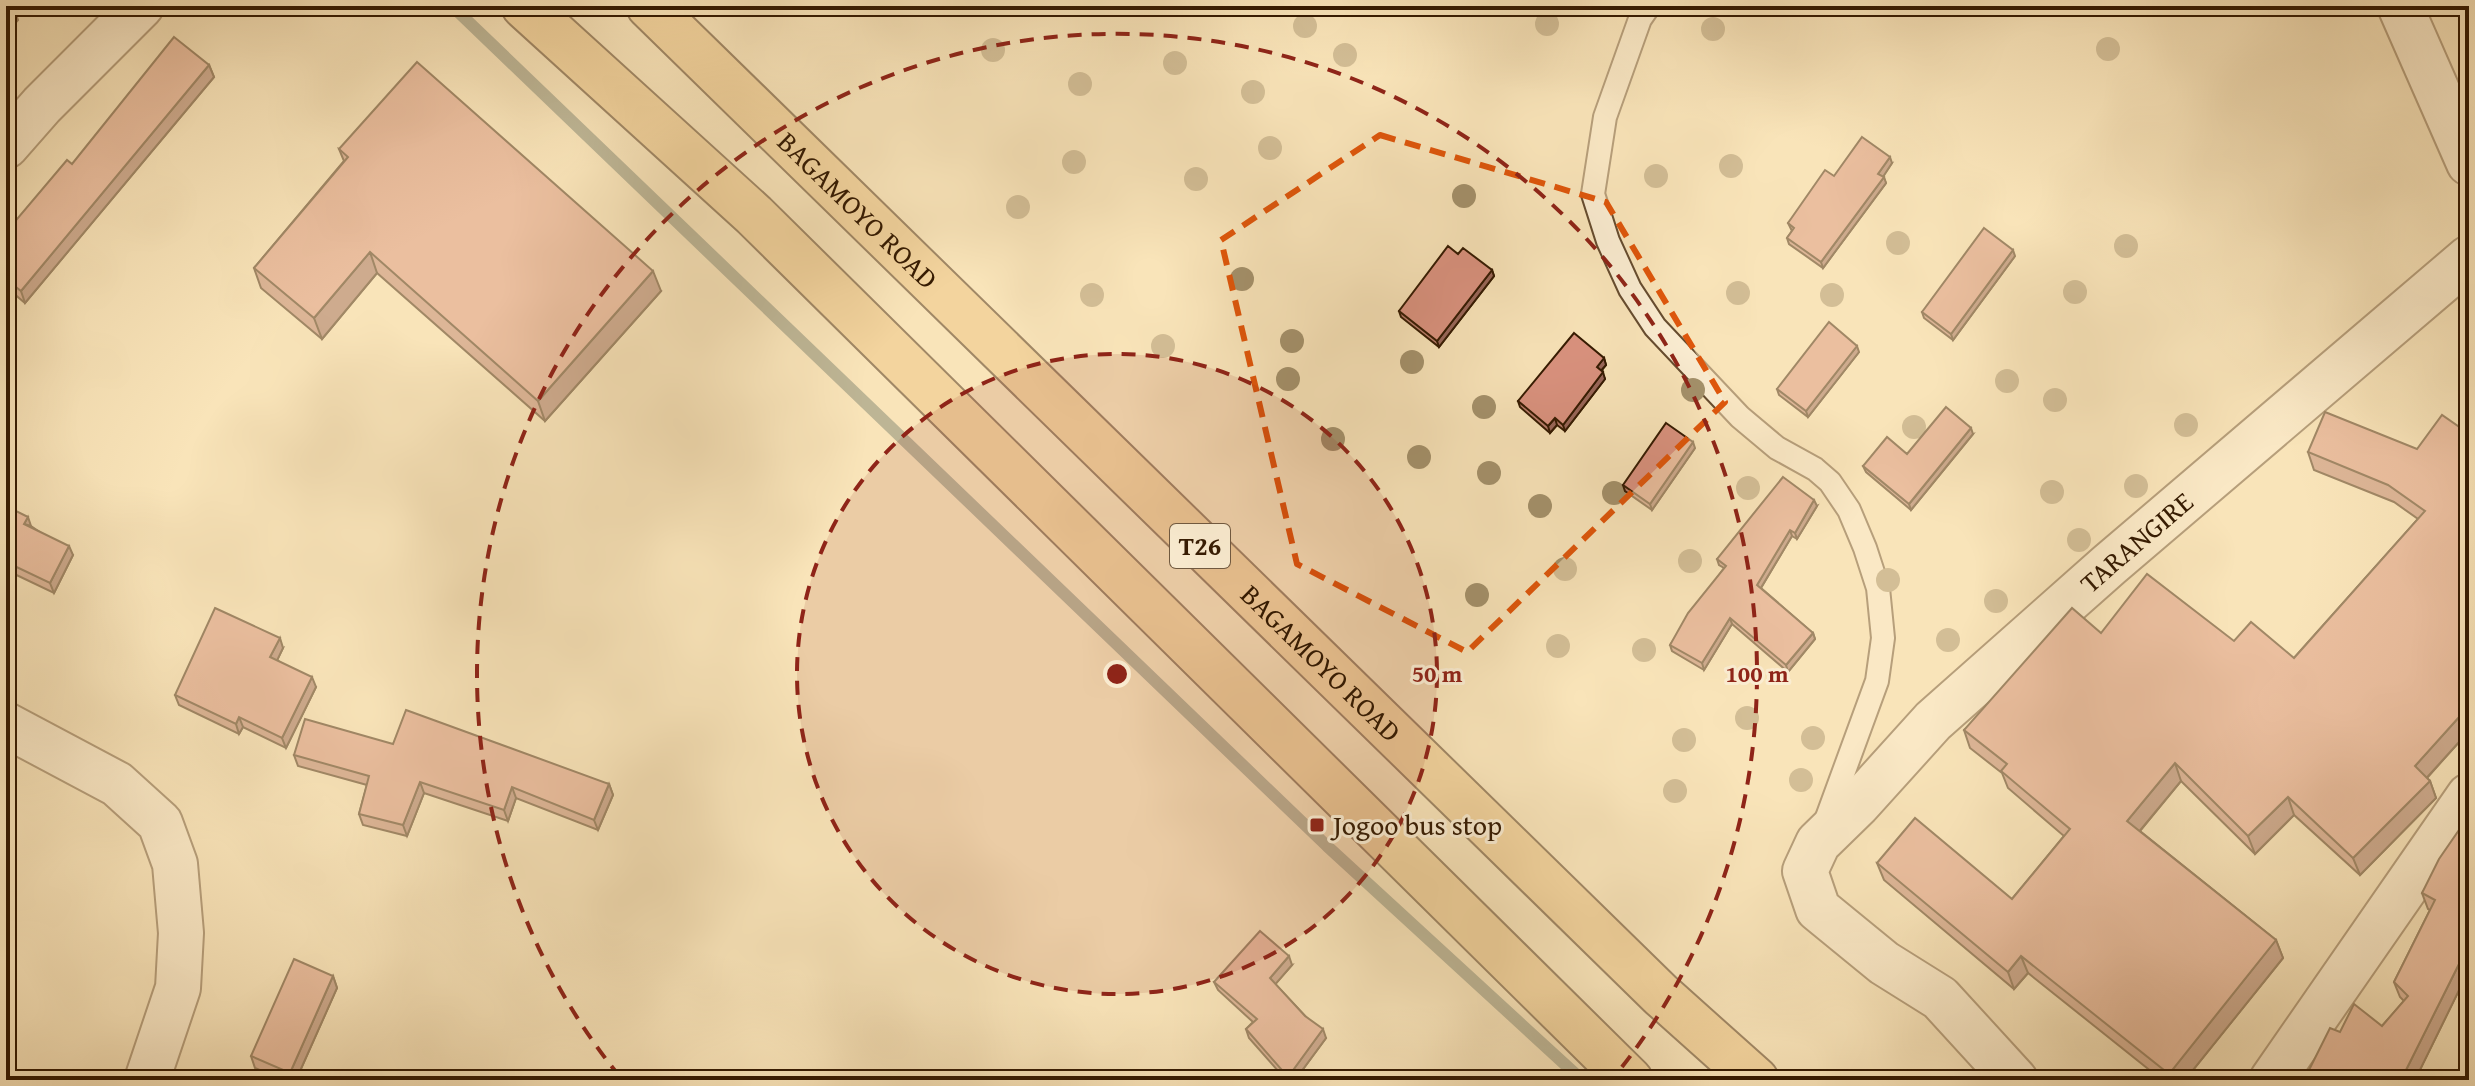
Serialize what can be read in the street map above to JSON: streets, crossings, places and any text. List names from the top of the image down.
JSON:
{
  "streets": {
    "highway": ["BAGAMOYO ROAD", "T26"],
    "street": ["TARANGIRE"]
  },
  "places": {
    "transit": ["Jogoo bus stop"]
  },
  "rings": ["50 m", "100 m"]
}
